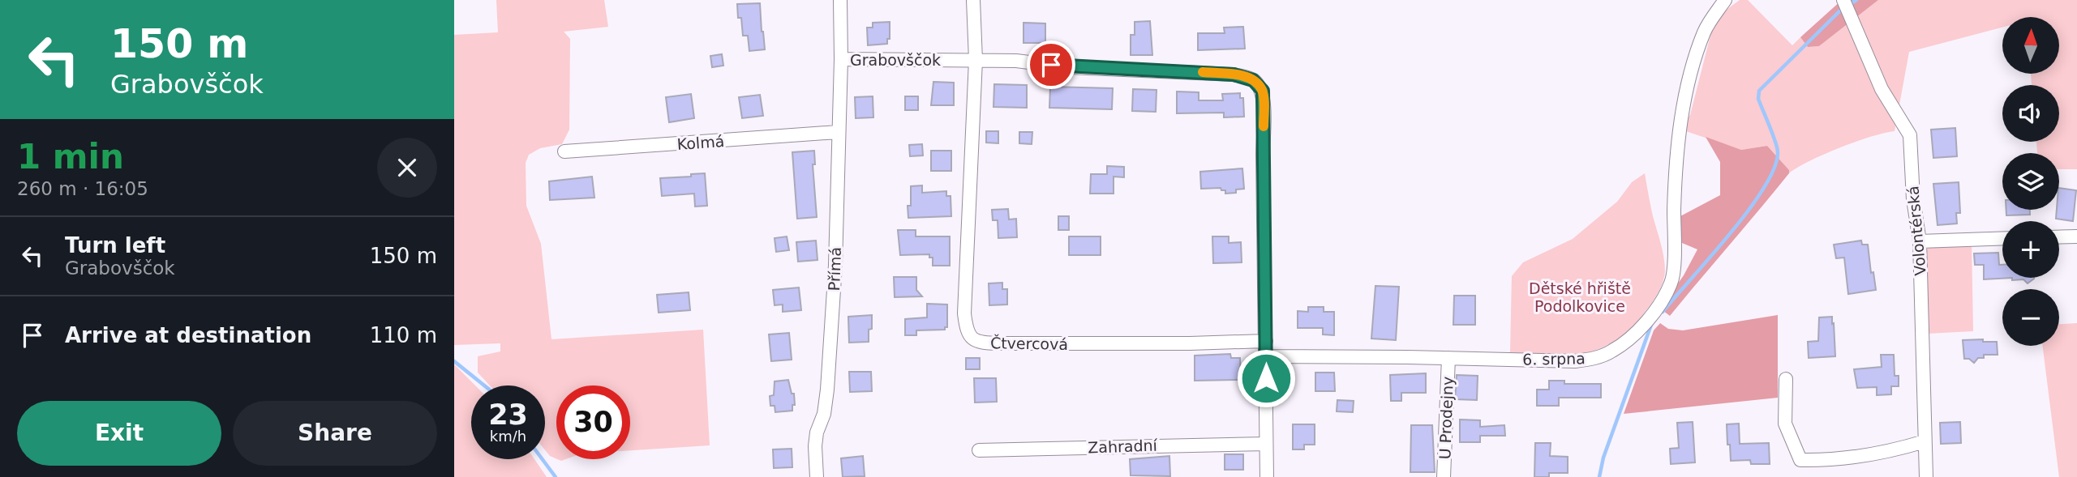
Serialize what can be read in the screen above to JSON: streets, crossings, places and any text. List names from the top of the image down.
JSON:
{
  "streets": {
    "street": [
      "Grabovščok",
      "Kolmá",
      "Volontérská",
      "Přímá",
      "Čtvercová",
      "6. srpna",
      "U Prodejny",
      "Zahradní"
    ]
  },
  "crossings": [
    ["Grabovščok", "Přímá"],
    ["Grabovščok", "Čtvercová"],
    ["Grabovščok", "6. srpna"],
    ["Kolmá", "Přímá"],
    ["6. srpna", "U Prodejny"]
  ],
  "parks": ["Dětské hřiště Podolkovice"],
  "north": "top",
  "page": {
    "turn": ["150 m", "Grabovščok"],
    "map_buttons": ["+", "−"],
    "heading": ["1 min", "260 m · 16:05"],
    "list": [
      {
        "name": "Turn left",
        "note": "Grabovščok",
        "value": "150 m"
      },
      {
        "name": "Arrive at destination",
        "value": "110 m"
      }
    ],
    "speed": "23 km/h",
    "limit": "30",
    "buttons": ["Exit", "Share"]
  }
}
